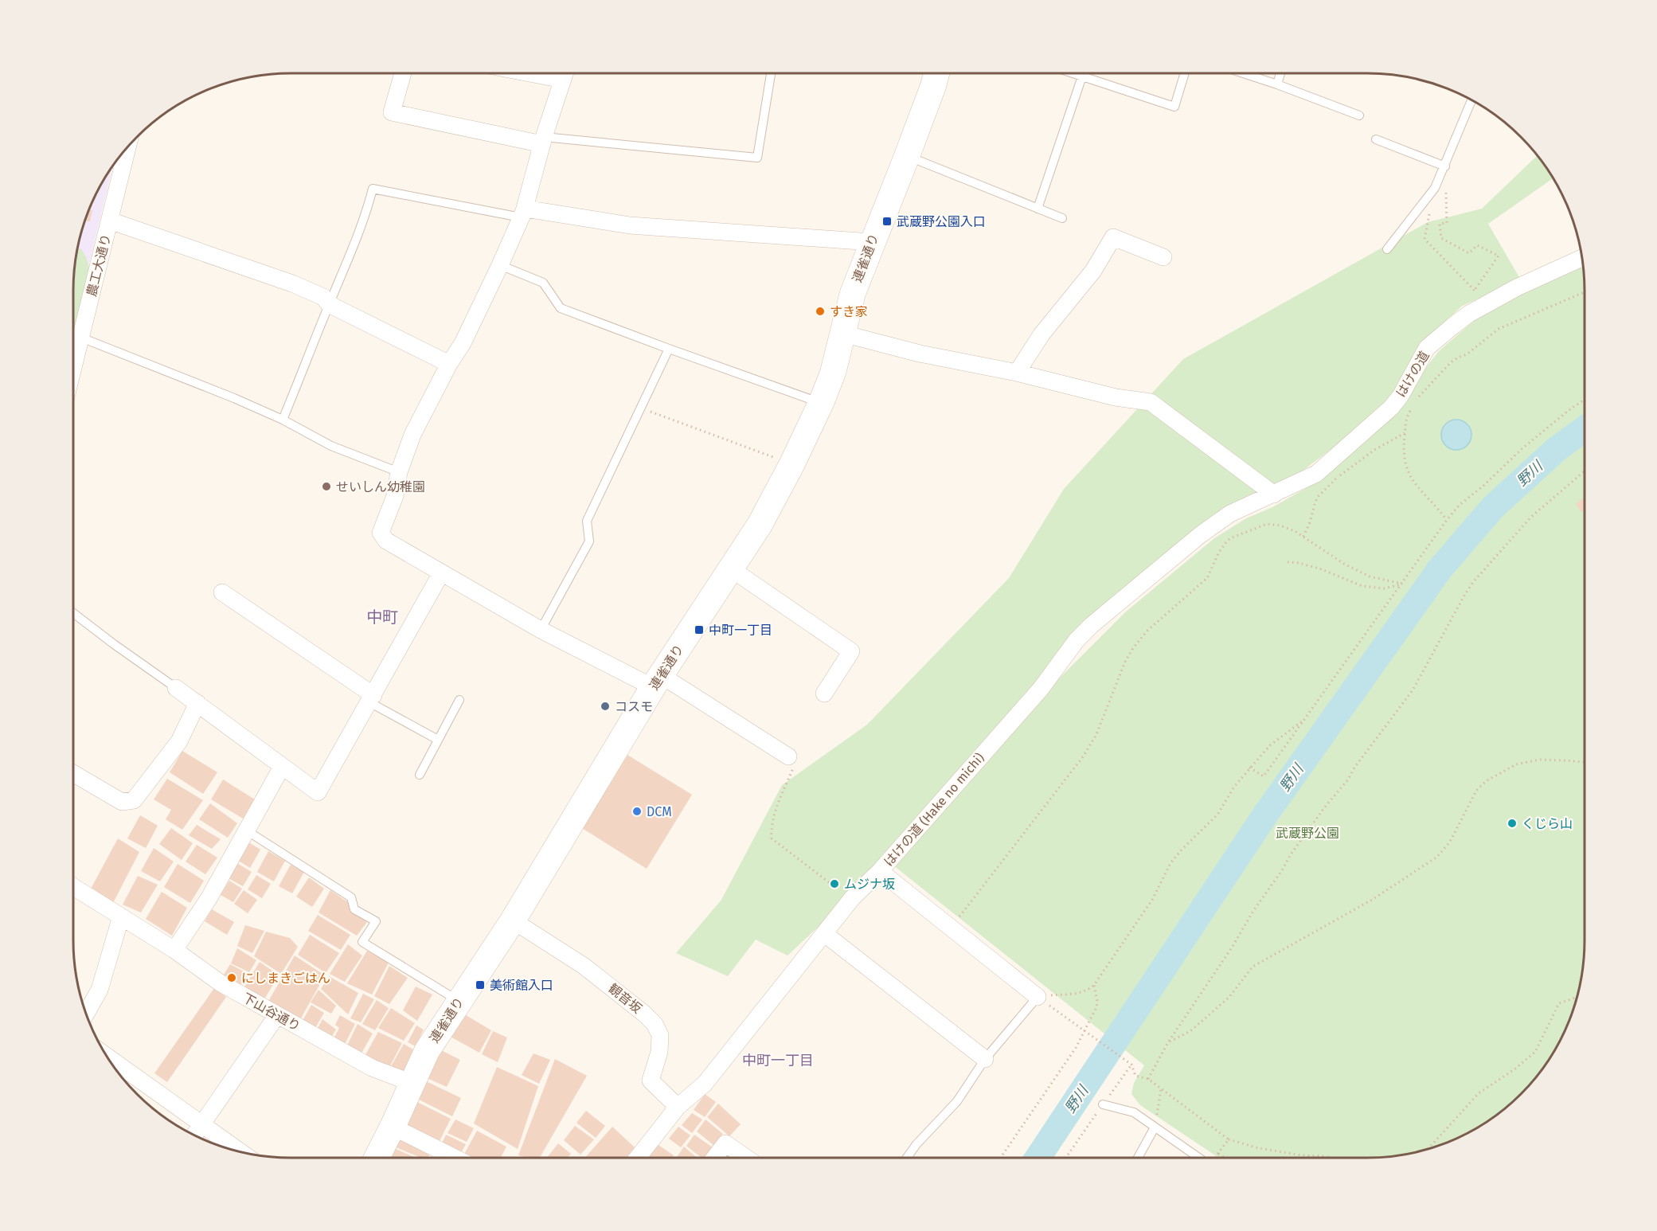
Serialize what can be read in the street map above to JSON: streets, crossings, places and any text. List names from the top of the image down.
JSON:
{
  "streets": {
    "main road": ["連雀通り"],
    "street": [
      "農工大通り",
      "はけの道",
      "はけの道 (Hake no michi)",
      "観音坂",
      "下山谷通り"
    ]
  },
  "crossings": [
    ["連雀通り", "観音坂"],
    ["連雀通り", "下山谷通り"],
    ["はけの道", "はけの道 (Hake no michi)"],
    ["はけの道 (Hake no michi)", "観音坂"]
  ],
  "districts": ["中町", "中町一丁目"],
  "water": ["野川"],
  "parks": ["武蔵野公園"],
  "places": {
    "transit": ["武蔵野公園入口", "中町一丁目", "美術館入口"],
    "other": [
      "すき家",
      "せいしん幼稚園",
      "コスモ",
      "DCM",
      "くじら山",
      "ムジナ坂",
      "にしまきごはん"
    ]
  }
}
